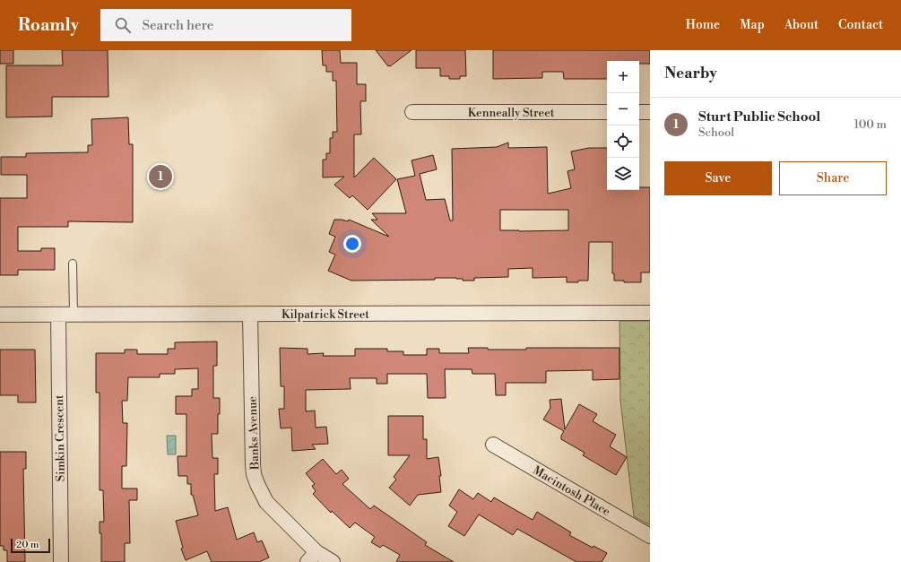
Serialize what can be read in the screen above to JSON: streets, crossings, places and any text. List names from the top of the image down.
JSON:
{
  "streets": {
    "street": [
      "Kenneally Street",
      "Kilpatrick Street",
      "Banks Avenue",
      "Simkin Crescent",
      "Macintosh Place"
    ]
  },
  "crossings": [
    ["Kilpatrick Street", "Banks Avenue"],
    ["Kilpatrick Street", "Simkin Crescent"]
  ],
  "scale_bar": "20 m",
  "page": {
    "header": "Roamly",
    "search": "Search here",
    "nav": [
      "Home",
      "Map",
      "About",
      "Contact"
    ],
    "heading": "Nearby",
    "map_buttons": ["+", "−"],
    "list": [
      {
        "mark": "1",
        "name": "Sturt Public School",
        "note": "School",
        "value": "100 m"
      }
    ],
    "buttons": ["Save", "Share"],
    "pins": "1",
    "scale": "20 m"
  }
}
